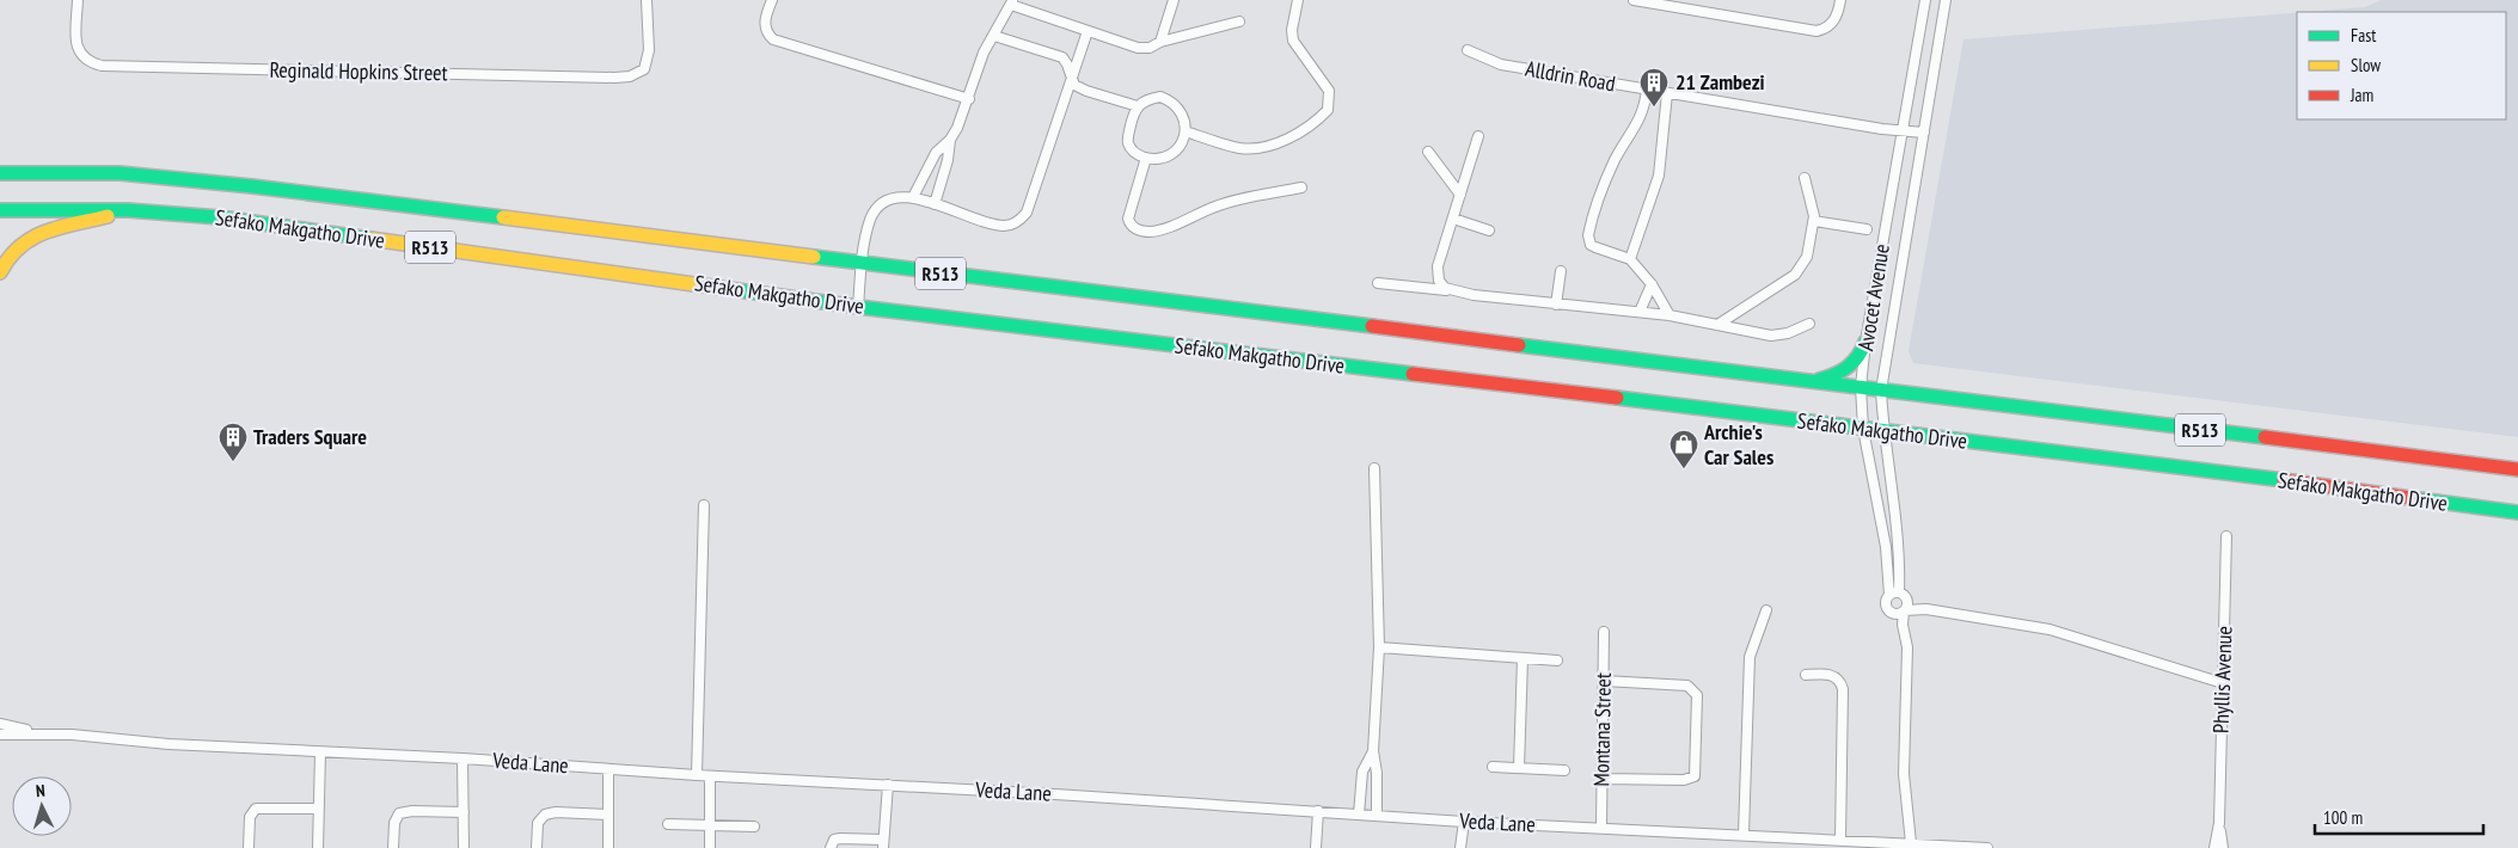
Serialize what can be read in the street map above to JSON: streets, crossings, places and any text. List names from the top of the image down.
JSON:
{
  "streets": {
    "main road": ["Sefako Makgatho Drive", "R513"],
    "street": [
      "Reginald Hopkins Street",
      "Alldrin Road",
      "Avocet Avenue",
      "Phyllis Avenue",
      "Montana Street",
      "Veda Lane"
    ]
  },
  "crossings": [
    ["Alldrin Road", "Avocet Avenue"],
    ["Sefako Makgatho Drive", "Avocet Avenue"],
    ["Avocet Avenue", "Veda Lane"],
    ["Montana Street", "Veda Lane"]
  ],
  "places": {
    "building": ["21 Zambezi", "Traders Square"],
    "shop": ["Archie's Car Sales"]
  },
  "legend": ["Fast", "Slow", "Jam"],
  "scale_bar": "100 m",
  "north": "top"
}
